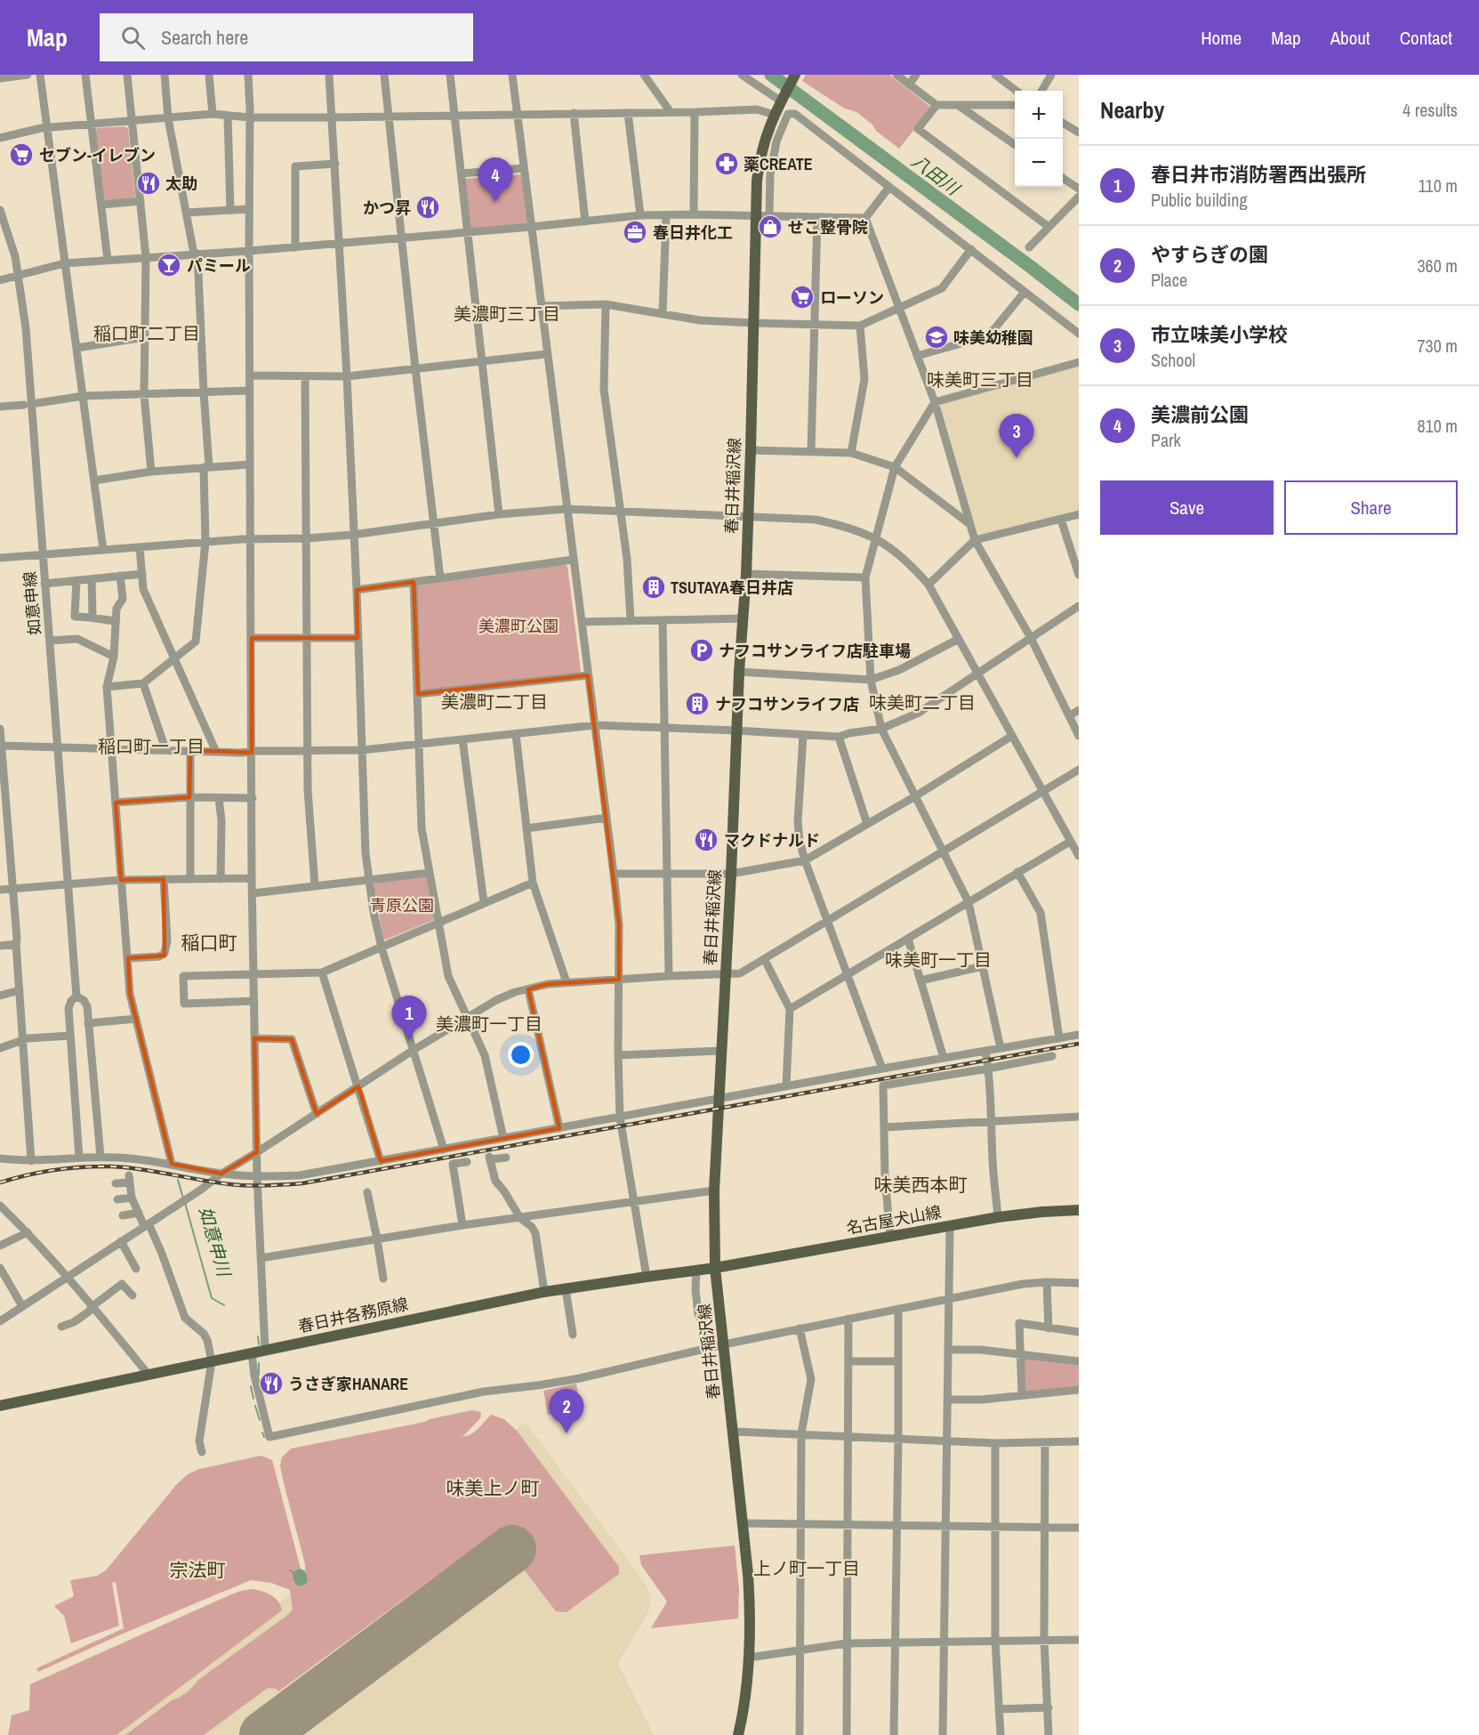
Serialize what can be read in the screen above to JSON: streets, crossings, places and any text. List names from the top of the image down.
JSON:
{
  "streets": {
    "main road": ["春日井稲沢線", "名古屋犬山線", "春日井各務原線"],
    "street": ["如意申線"]
  },
  "crossings": [
    ["春日井稲沢線", "名古屋犬山線"],
    ["春日井稲沢線", "春日井各務原線"],
    ["名古屋犬山線", "春日井各務原線"]
  ],
  "districts": [
    "美濃町三丁目",
    "稲口町二丁目",
    "味美町三丁目",
    "美濃町二丁目",
    "味美町二丁目",
    "稲口町一丁目",
    "稲口町",
    "味美町一丁目",
    "美濃町一丁目",
    "味美西本町",
    "味美上ノ町",
    "上ノ町一丁目",
    "宗法町"
  ],
  "water": ["八田川", "如意申川"],
  "parks": ["美濃町公園", "青原公園"],
  "places": {
    "supermarket": ["セブン-イレブン", "ローソン"],
    "pharmacy": ["薬CREATE"],
    "restaurant": [
      "太助",
      "かつ昇",
      "マクドナルド",
      "うさぎ家HANARE"
    ],
    "shop": ["せこ整骨院"],
    "office": ["春日井化工"],
    "bar": ["パミール"],
    "school or university": ["味美幼稚園"],
    "building": ["TSUTAYA春日井店", "ナフコサンライフ店"],
    "parking": ["ナフコサンライフ店駐車場"]
  },
  "page": {
    "header": "Map",
    "search": "Search here",
    "nav": [
      "Home",
      "Map",
      "About",
      "Contact"
    ],
    "heading": ["Nearby", "4 results"],
    "map_buttons": ["+", "−"],
    "list": [
      {
        "mark": "1",
        "name": "春日井市消防署西出張所",
        "note": "Public building",
        "value": "110 m"
      },
      {
        "mark": "2",
        "name": "やすらぎの園",
        "note": "Place",
        "value": "360 m"
      },
      {
        "mark": "3",
        "name": "市立味美小学校",
        "note": "School",
        "value": "730 m"
      },
      {
        "mark": "4",
        "name": "美濃前公園",
        "note": "Park",
        "value": "810 m"
      }
    ],
    "pins": [
      "4",
      "3",
      "1",
      "2"
    ],
    "buttons": ["Save", "Share"]
  }
}
